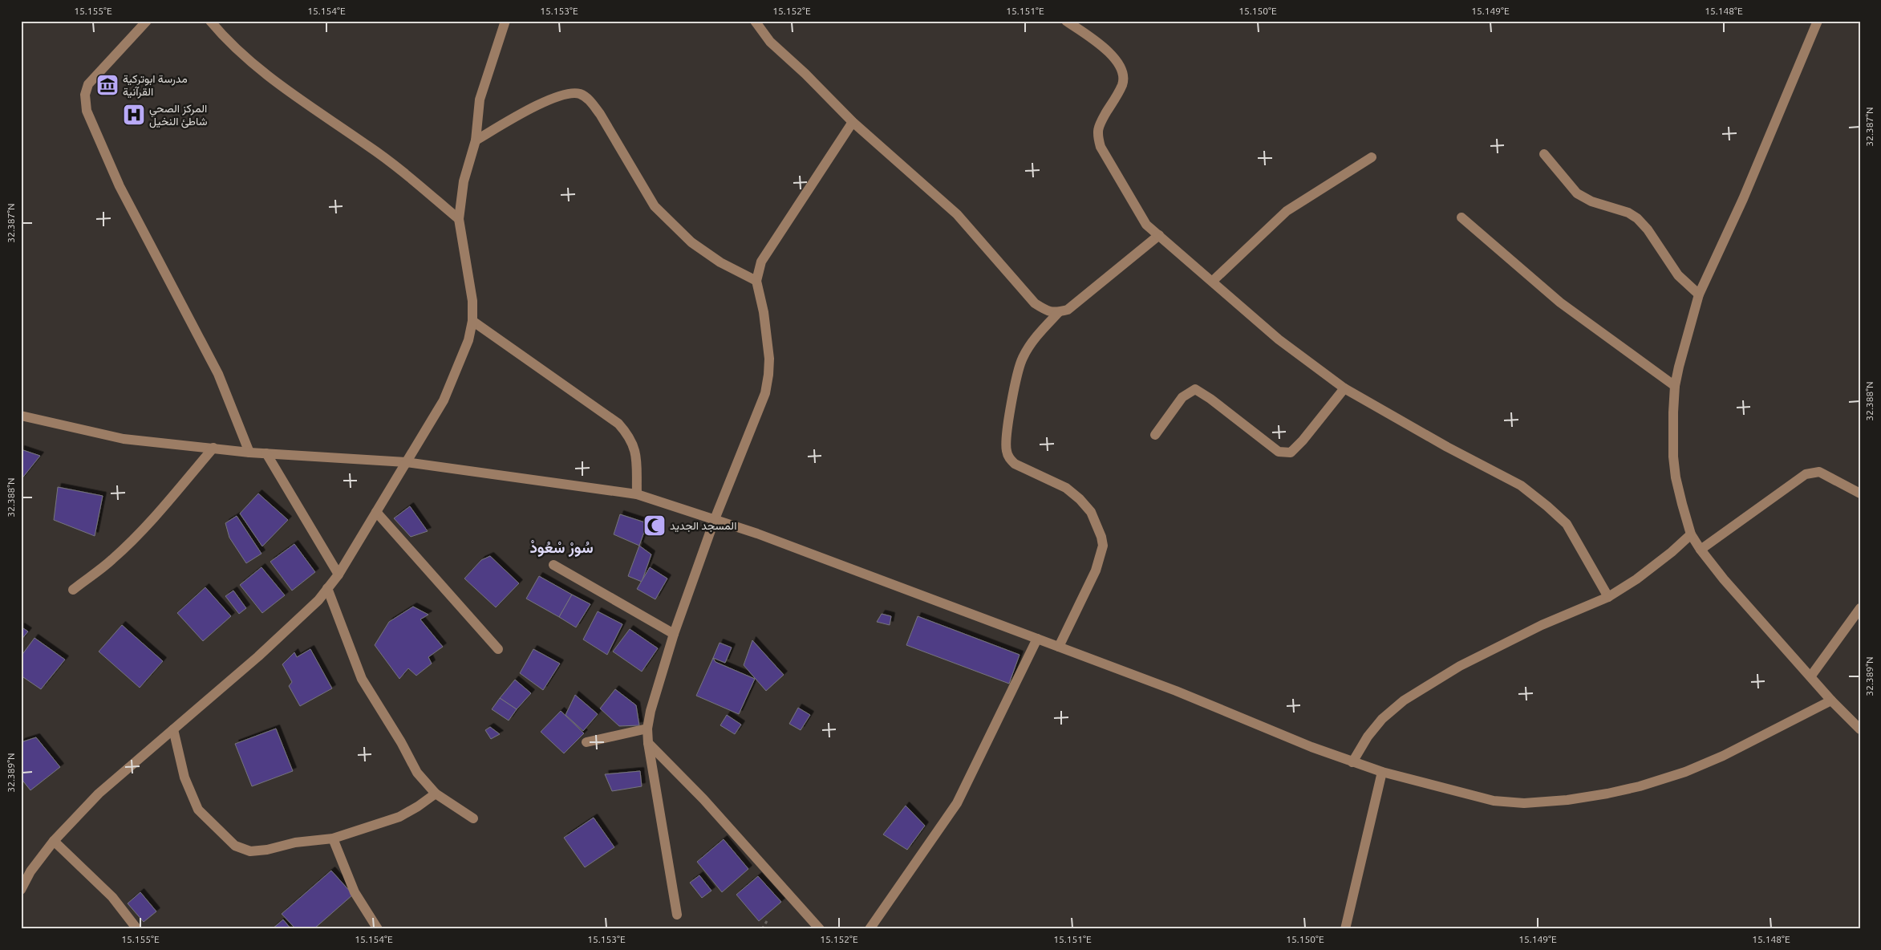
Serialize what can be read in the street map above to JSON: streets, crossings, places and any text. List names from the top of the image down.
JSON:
{
  "districts": ["سُورْ سْعُودْ"],
  "places": {
    "museum": ["مدرسة ابوتركية القرآنية"],
    "hospital": ["المركز الصحي شاطئ النخيل"],
    "mosque": ["المسجد الجديد"]
  },
  "coordinates": [
    "15.155°E",
    "15.154°E",
    "15.153°E",
    "15.152°E",
    "15.151°E",
    "15.150°E",
    "15.149°E",
    "15.148°E",
    "32.387°N",
    "32.388°N",
    "32.389°N"
  ]
}
